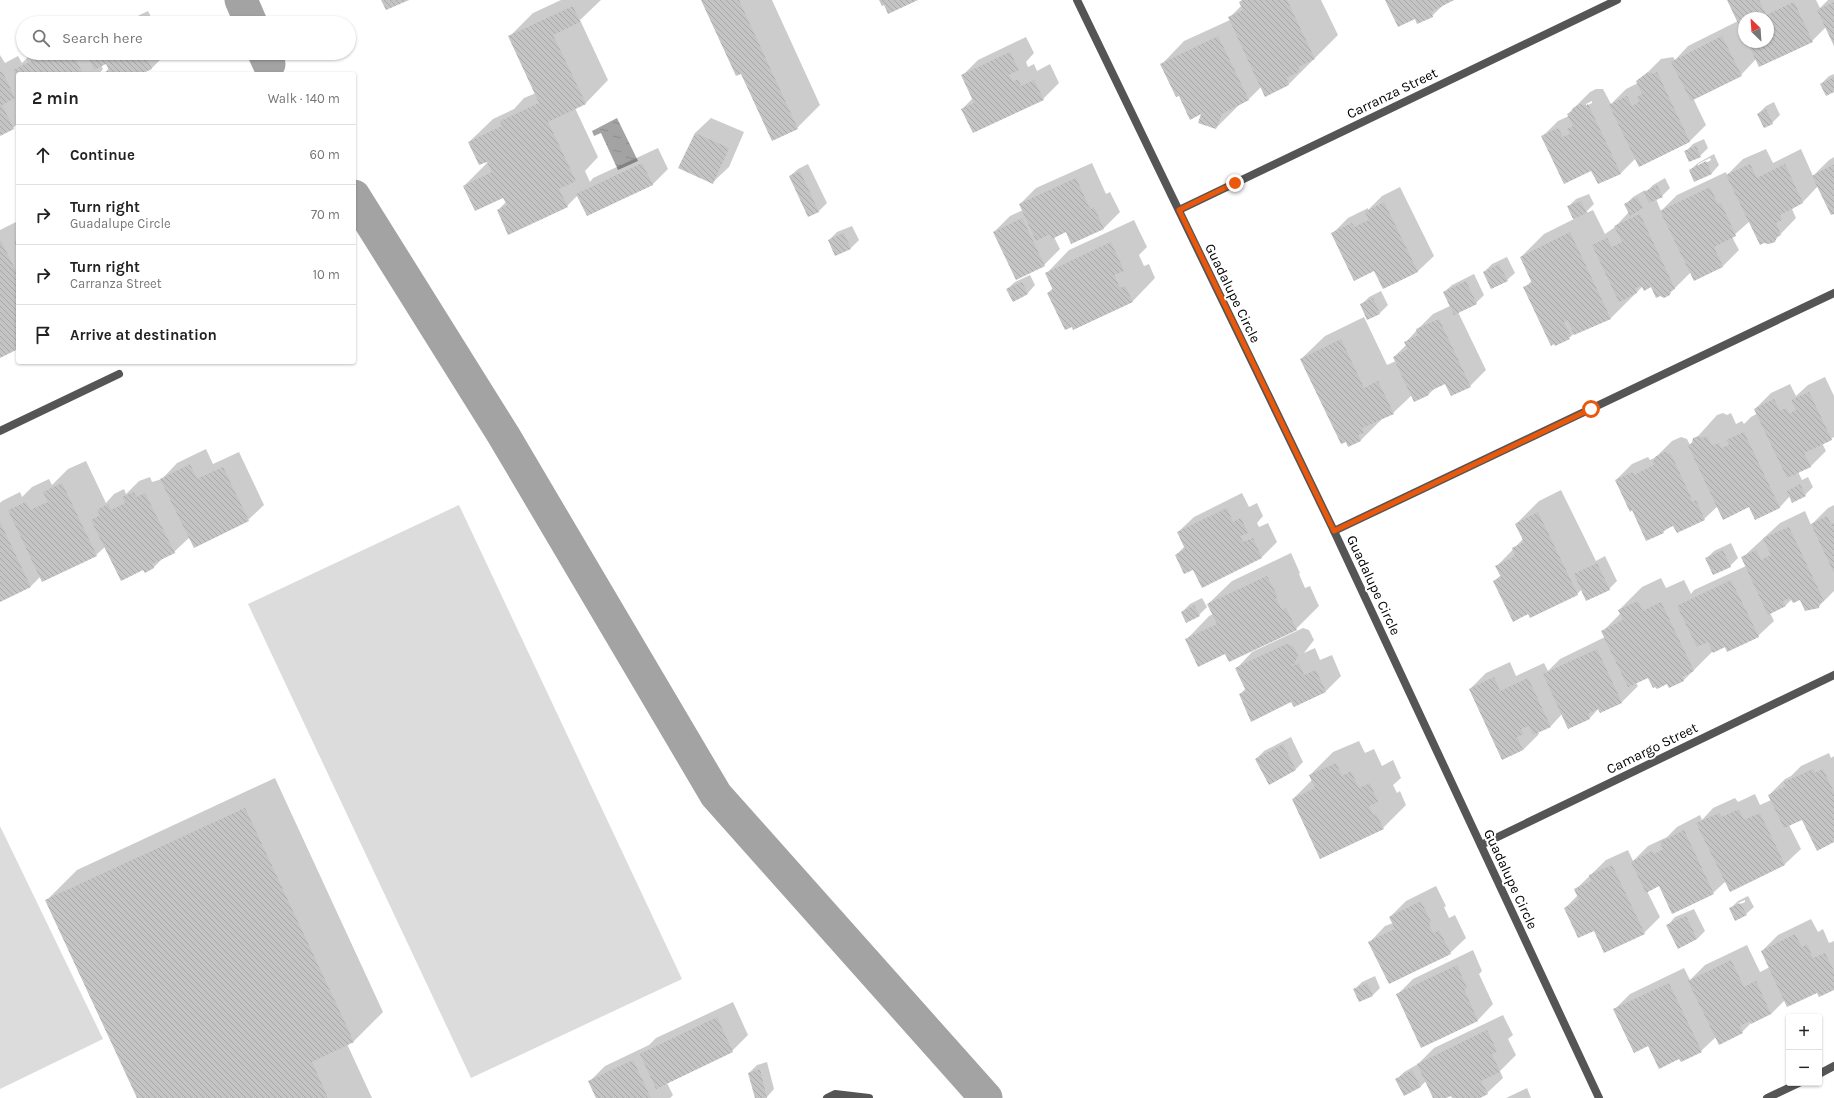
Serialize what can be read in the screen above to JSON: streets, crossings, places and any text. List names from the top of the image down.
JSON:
{
  "streets": {
    "street": ["Carranza Street", "Guadalupe Circle", "Camargo Street"]
  },
  "crossings": [
    ["Carranza Street", "Guadalupe Circle"],
    ["Guadalupe Circle", "Camargo Street"]
  ],
  "north": "top left",
  "page": {
    "search": "Search here",
    "heading": ["2 min", "Walk · 140 m"],
    "list": [
      ["Continue", "60 m"],
      ["Turn right", "Guadalupe Circle", "70 m"],
      ["Turn right", "Carranza Street", "10 m"],
      "Arrive at destination"
    ],
    "map_buttons": ["+", "−"]
  }
}
